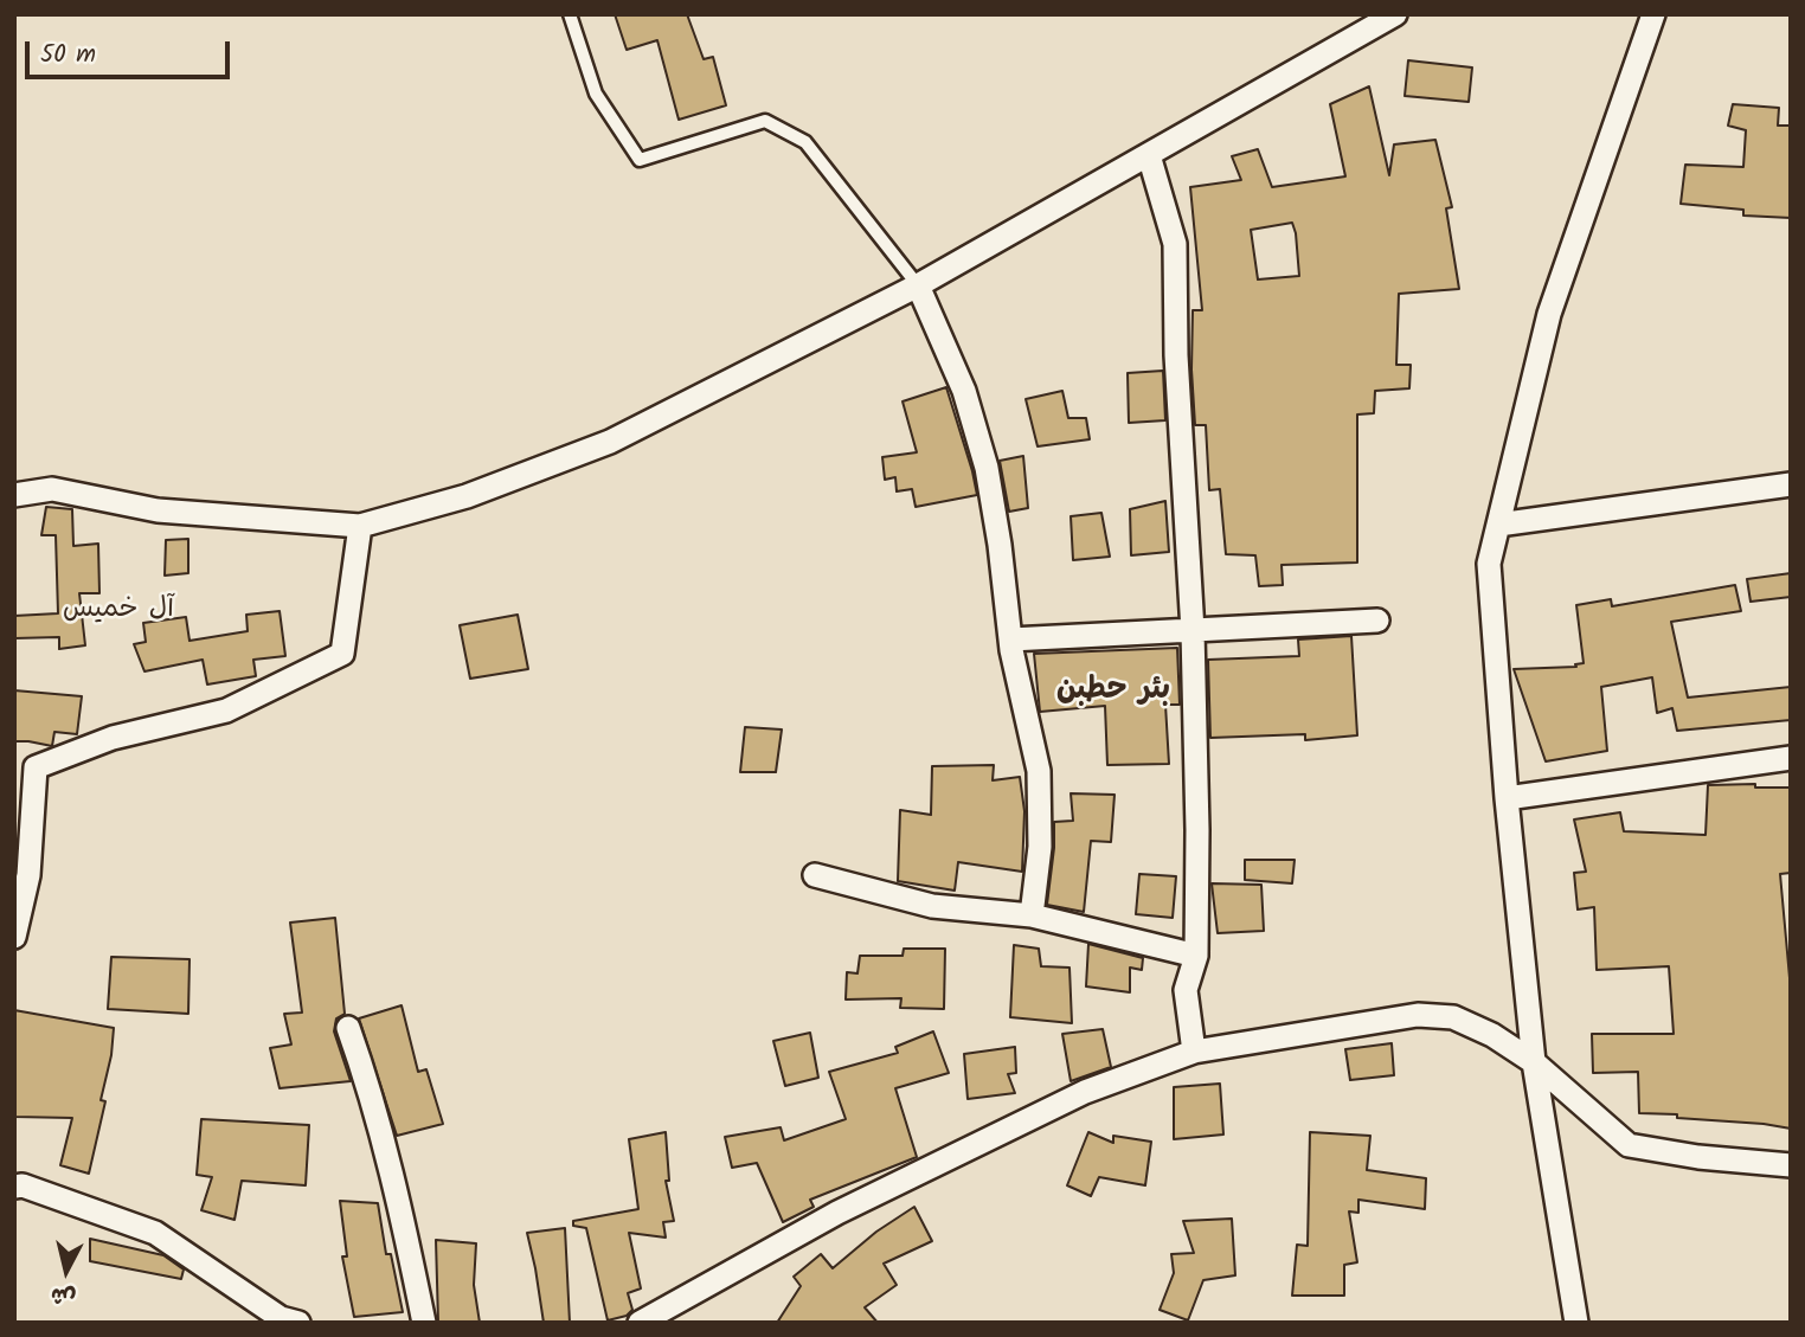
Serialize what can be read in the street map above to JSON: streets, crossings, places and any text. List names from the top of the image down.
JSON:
{
  "districts": ["آل خميس", "بئر حطبن"],
  "scale_bar": "50 m",
  "north": "bottom"
}
